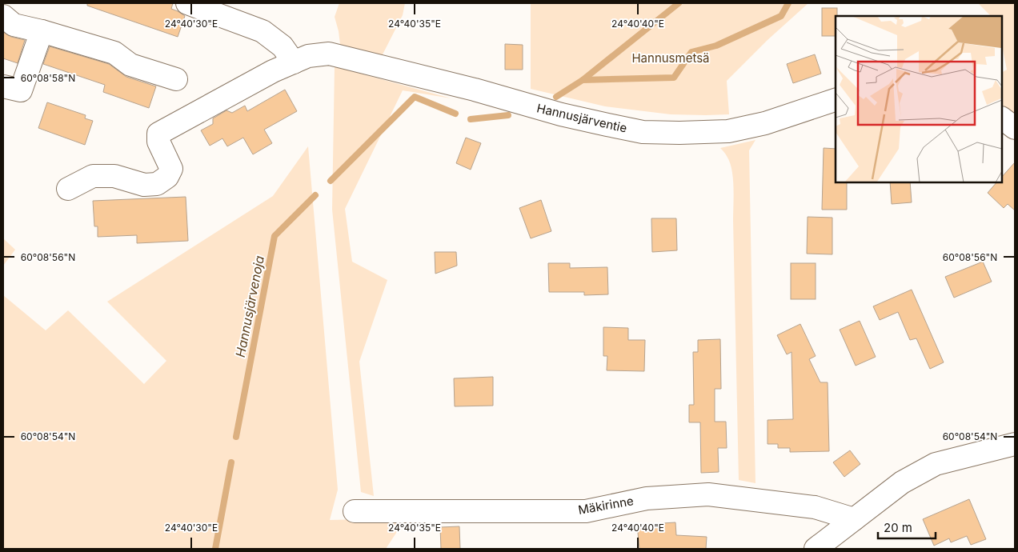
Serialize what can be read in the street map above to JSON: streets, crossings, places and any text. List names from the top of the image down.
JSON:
{
  "streets": {
    "street": ["Hannusjärventie", "Mäkirinne"]
  },
  "water": ["Hannusjärvenoja"],
  "parks": ["Hannusmetsä"],
  "scale_bar": "20 m",
  "coordinates": [
    "24°40'30\"E",
    "24°40'35\"E",
    "24°40'40\"E",
    "60°08'58\"N",
    "60°08'56\"N",
    "60°08'54\"N"
  ]
}
